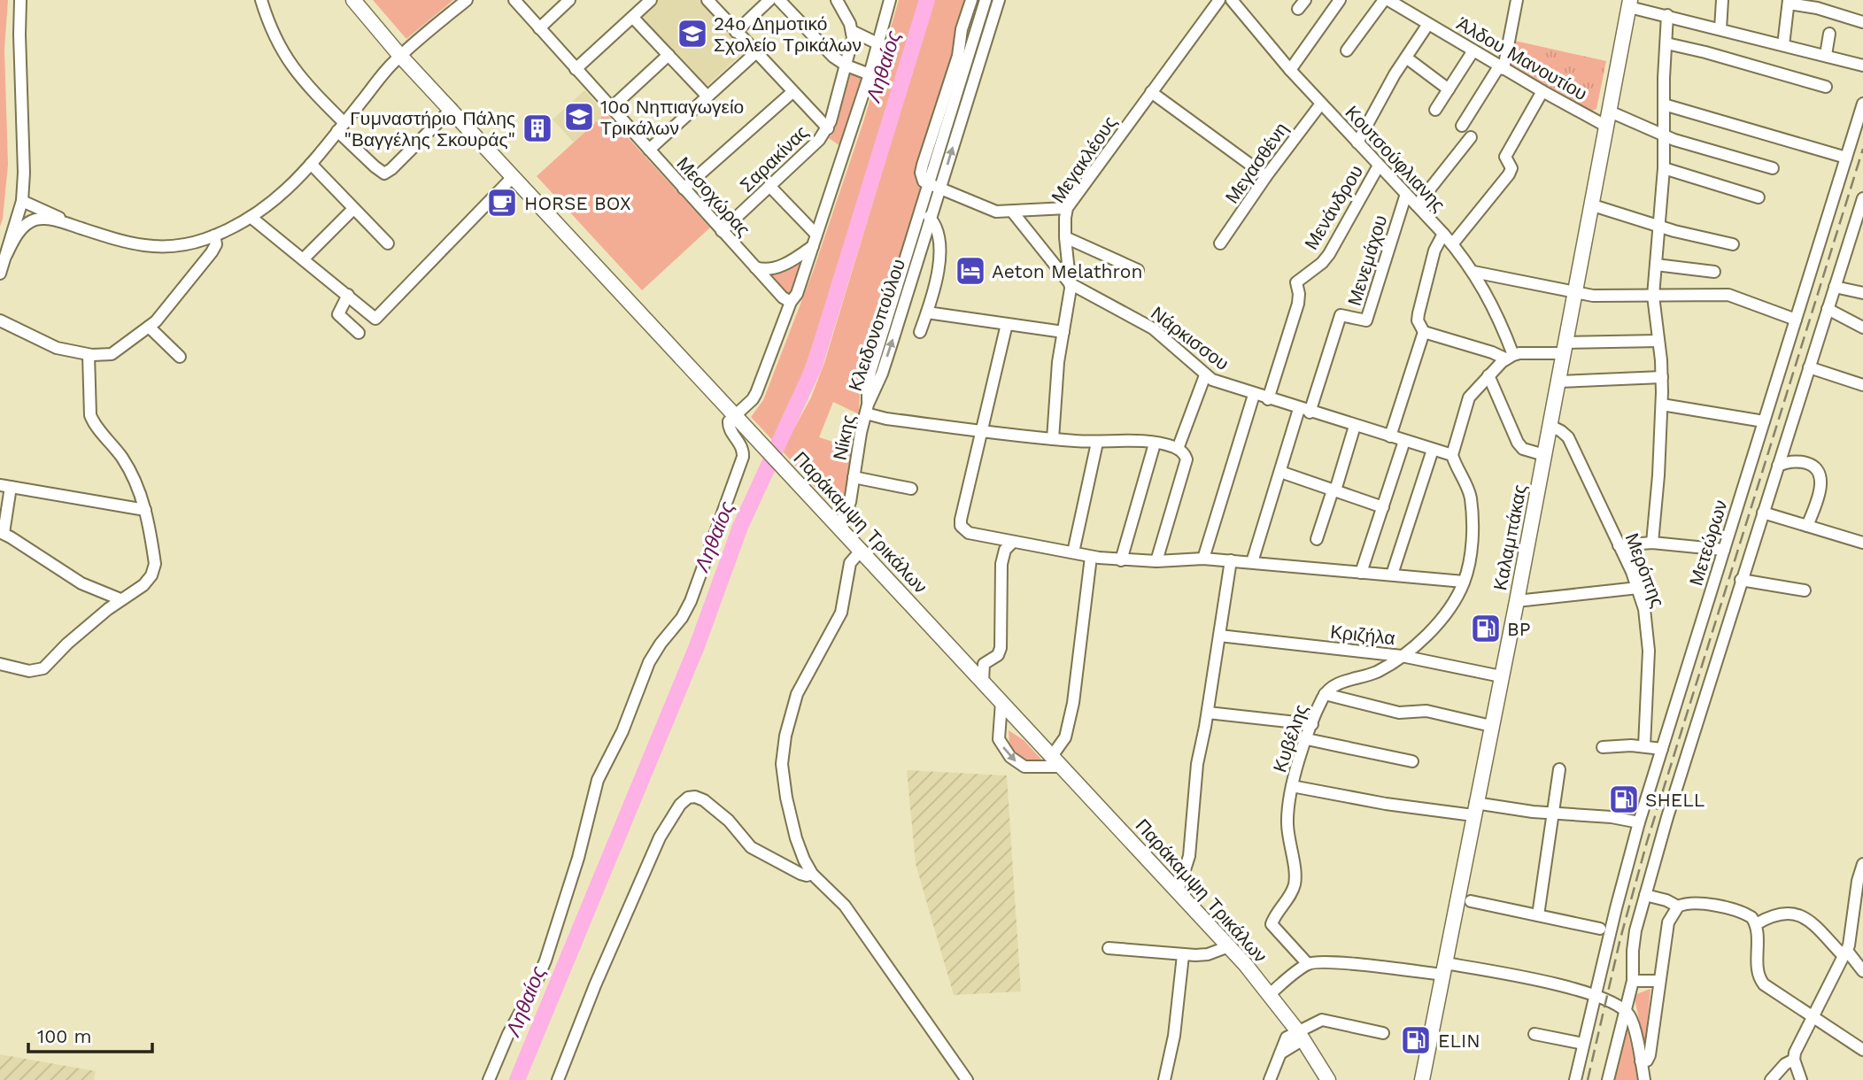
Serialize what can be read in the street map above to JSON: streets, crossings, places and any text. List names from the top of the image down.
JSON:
{
  "streets": {
    "main road": ["Παράκαμψη Τρικάλων", "Καλαμπάκας"],
    "street": [
      "Άλδου Μανουτίου",
      "Σαρακίνας",
      "Κουτσούφλιανης",
      "Μεγακλέους",
      "Μεγασθένη",
      "Μεσοχώρας",
      "Μενάνδρου",
      "Μενεμάχου",
      "Κλειδονοπούλου",
      "Νάρκισσου",
      "Νίκης",
      "Μετεώρων",
      "Μερόπης",
      "Κριζήλα",
      "Κυβέλης"
    ]
  },
  "crossings": [
    ["Άλδου Μανουτίου", "Καλαμπάκας"],
    ["Σαρακίνας", "Μεσοχώρας"],
    ["Κουτσούφλιανης", "Μεγασθένη"],
    ["Κουτσούφλιανης", "Μενάνδρου"],
    ["Κουτσούφλιανης", "Μενεμάχου"],
    ["Μεγακλέους", "Νάρκισσου"],
    ["Μενάνδρου", "Νάρκισσου"],
    ["Μενεμάχου", "Νάρκισσου"],
    ["Κλειδονοπούλου", "Νίκης"],
    ["Νάρκισσου", "Κυβέλης"],
    ["Νίκης", "Παράκαμψη Τρικάλων"],
    ["Καλαμπάκας", "Μερόπης"],
    ["Καλαμπάκας", "Κριζήλα"],
    ["Κριζήλα", "Κυβέλης"]
  ],
  "water": ["Ληθαίος"],
  "places": {
    "school or university": ["24ο Δημοτικό Σχολείο Τρικάλων", "10ο Νηπιαγωγείο Τρικάλων"],
    "building": ["Γυμναστήριο Πάλης \"Βαγγέλης Σκουράς\""],
    "cafe": ["HORSE BOX"],
    "hotel": ["Aeton Melathron"],
    "fuel station": ["BP", "SHELL", "ELIN"]
  },
  "scale_bar": "100 m"
}
